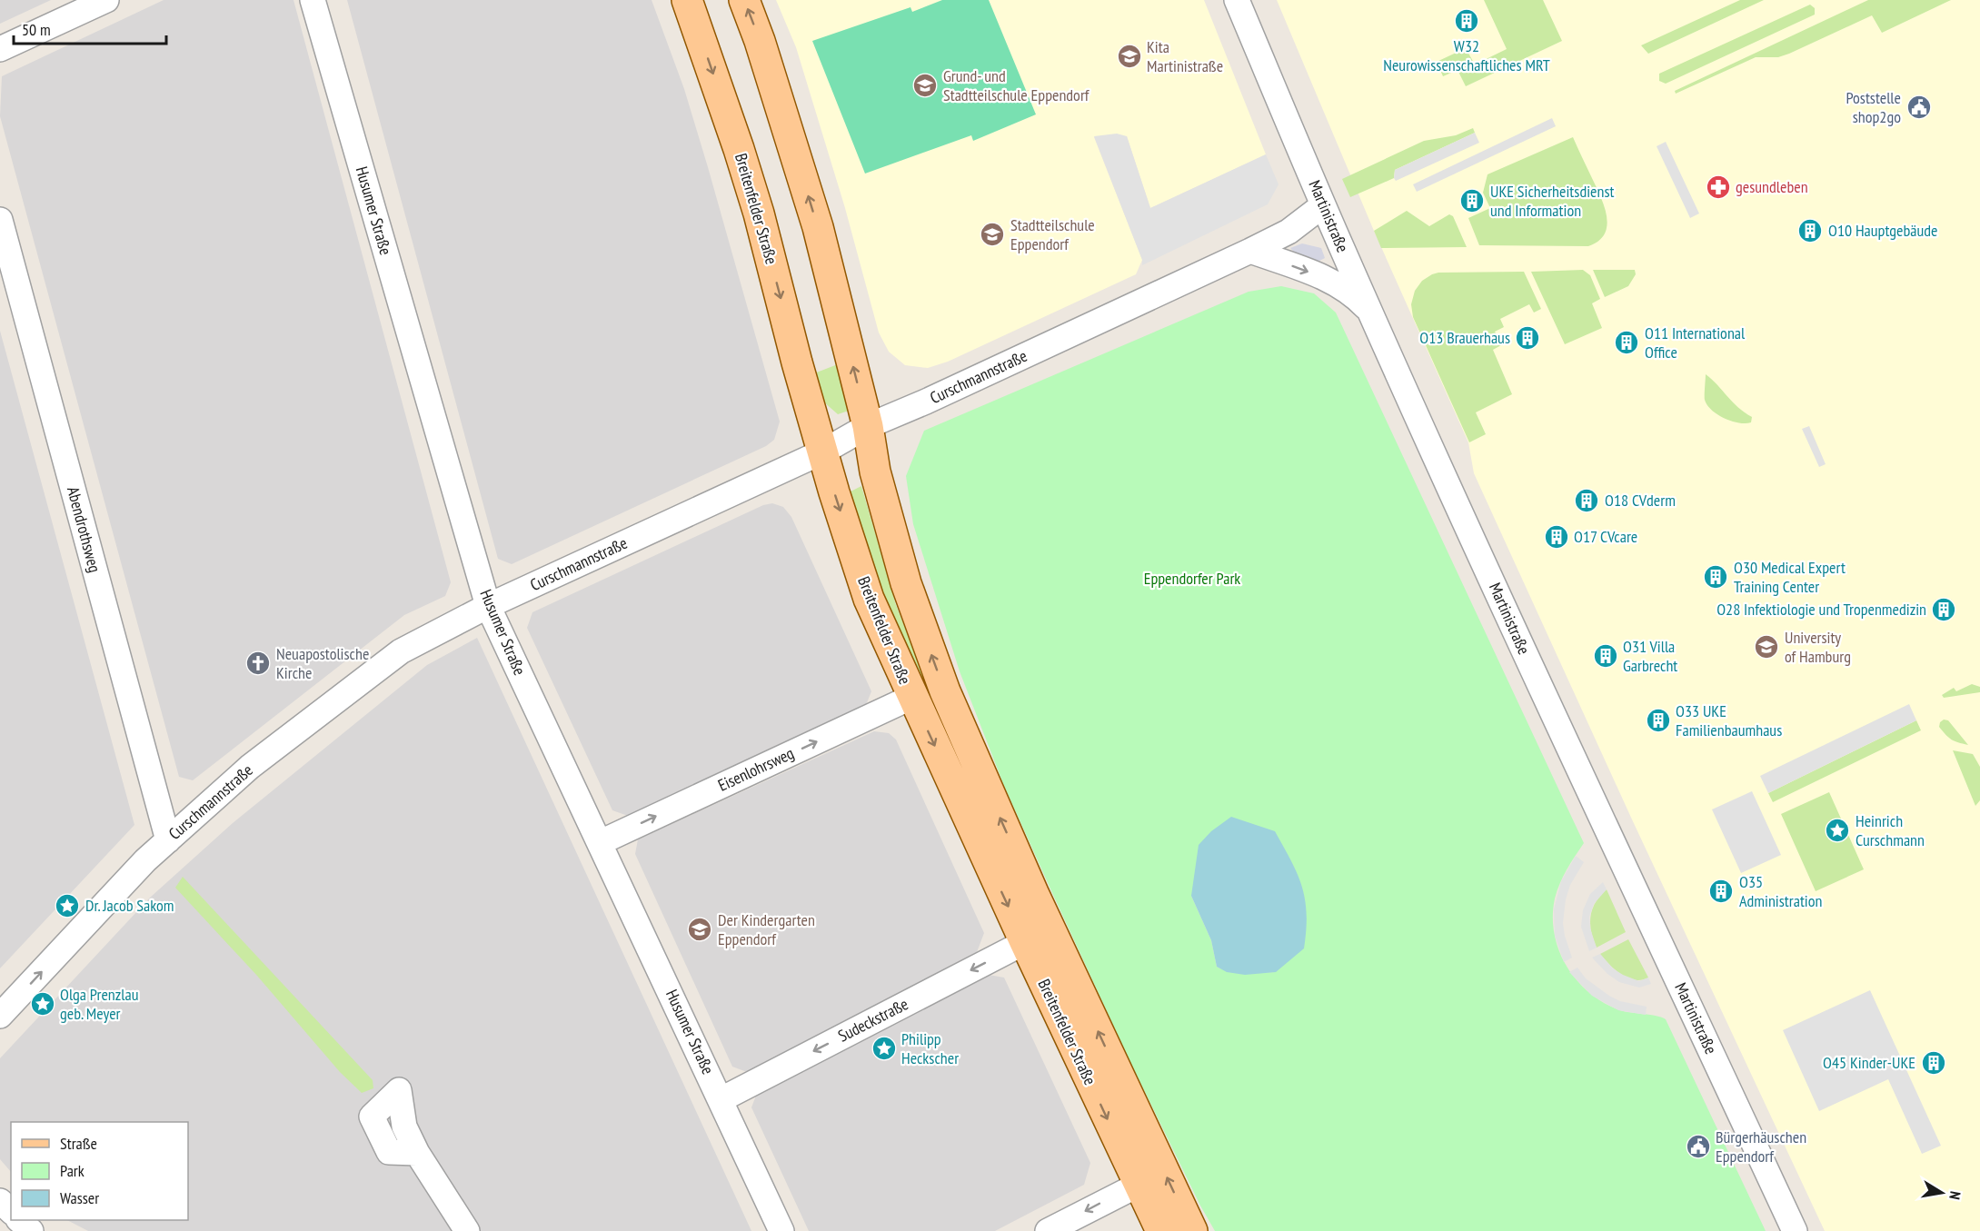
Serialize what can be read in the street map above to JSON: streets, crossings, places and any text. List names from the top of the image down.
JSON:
{
  "streets": {
    "main road": ["Breitenfelder Straße"],
    "street": [
      "Husumer Straße",
      "Martinistraße",
      "Curschmannstraße",
      "Abendrothsweg",
      "Eisenlohrsweg",
      "Sudeckstraße"
    ]
  },
  "crossings": [
    ["Breitenfelder Straße", "Curschmannstraße"],
    ["Breitenfelder Straße", "Eisenlohrsweg"],
    ["Breitenfelder Straße", "Sudeckstraße"],
    ["Husumer Straße", "Curschmannstraße"],
    ["Husumer Straße", "Eisenlohrsweg"],
    ["Husumer Straße", "Sudeckstraße"],
    ["Martinistraße", "Curschmannstraße"],
    ["Curschmannstraße", "Abendrothsweg"]
  ],
  "one_way": ["Eisenlohrsweg", "Sudeckstraße"],
  "parks": ["Eppendorfer Park"],
  "places": {
    "building": [
      "W32 Neurowissenschaftliches MRT",
      "UKE Sicherheitsdienst und Information",
      "O10 Hauptgebäude",
      "O13 Brauerhaus",
      "O11 International Office",
      "O18 CVderm",
      "O17 CVcare",
      "O30 Medical Expert Training Center",
      "O28 Infektiologie und Tropenmedizin",
      "O31 Villa Garbrecht",
      "O33 UKE Familienbaumhaus",
      "O35 Administration",
      "O45 Kinder-UKE"
    ],
    "school or university": [
      "Kita Martinistraße",
      "Grund- und Stadtteilschule Eppendorf",
      "Stadtteilschule Eppendorf",
      "University of Hamburg",
      "Der Kindergarten Eppendorf"
    ],
    "public building": ["Poststelle shop2go", "Bürgerhäuschen Eppendorf"],
    "pharmacy": ["gesundleben"],
    "church": ["Neuapostolische Kirche"],
    "place": [
      "Heinrich Curschmann",
      "Dr. Jacob Sakom",
      "Olga Prenzlau geb. Meyer",
      "Philipp Heckscher"
    ]
  },
  "legend": ["Straße", "Park", "Wasser"],
  "scale_bar": "50 m",
  "north": "right"
}
